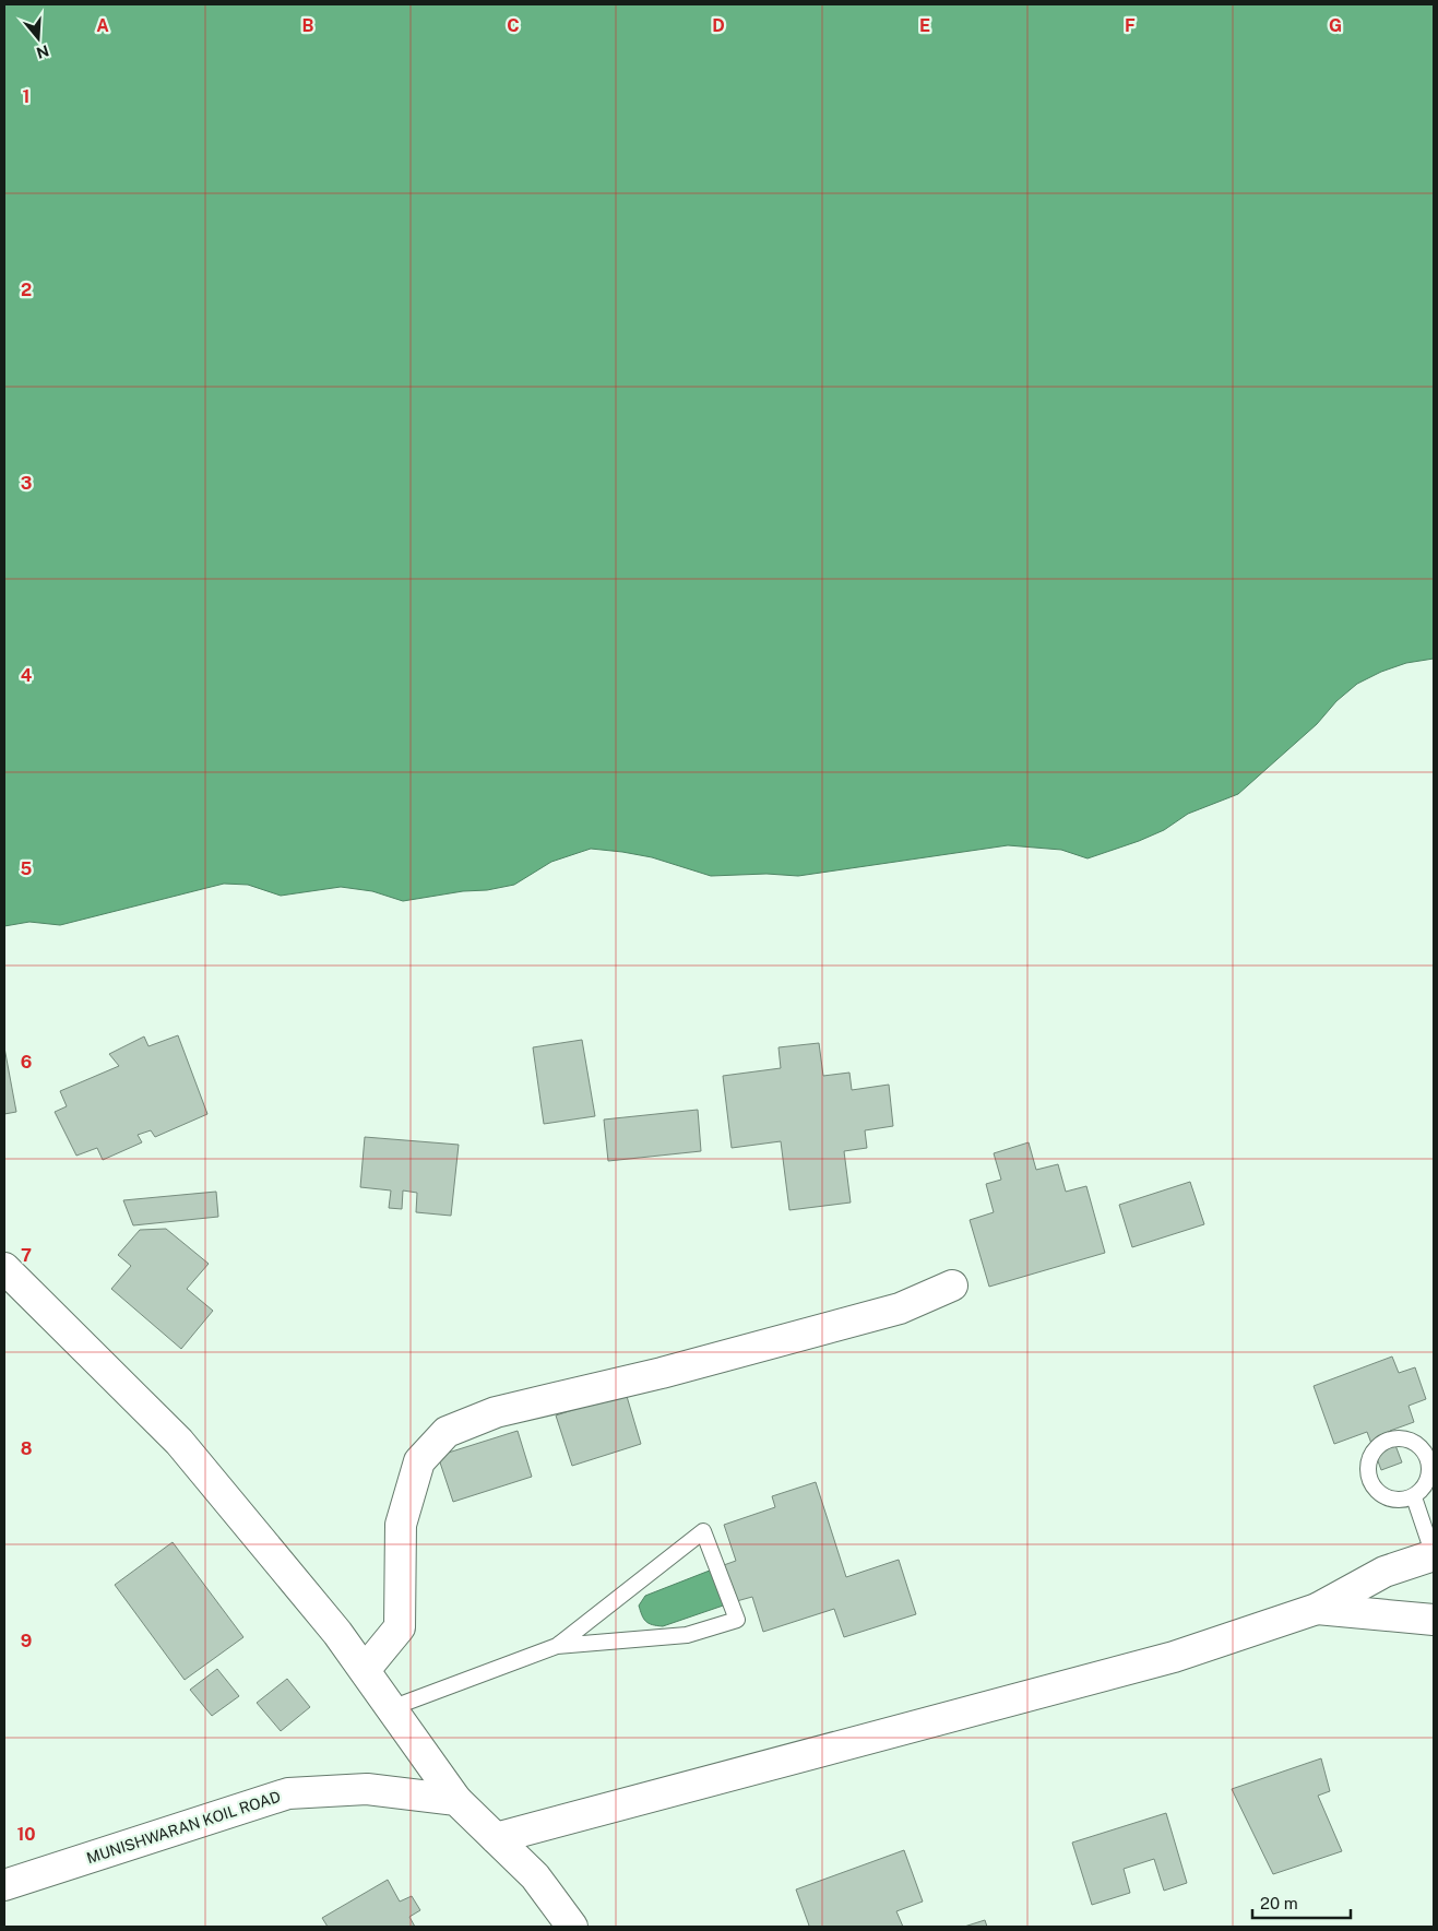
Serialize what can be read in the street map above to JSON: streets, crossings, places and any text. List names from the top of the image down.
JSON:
{
  "streets": {
    "street": ["MUNISHWARAN KOIL ROAD"]
  },
  "scale_bar": "20 m",
  "north": "bottom",
  "grid": {
    "columns": [
      "A",
      "B",
      "C",
      "D",
      "E",
      "F",
      "G"
    ],
    "rows": [
      "1",
      "2",
      "3",
      "4",
      "5",
      "6",
      "7",
      "8",
      "9",
      "10"
    ]
  }
}
